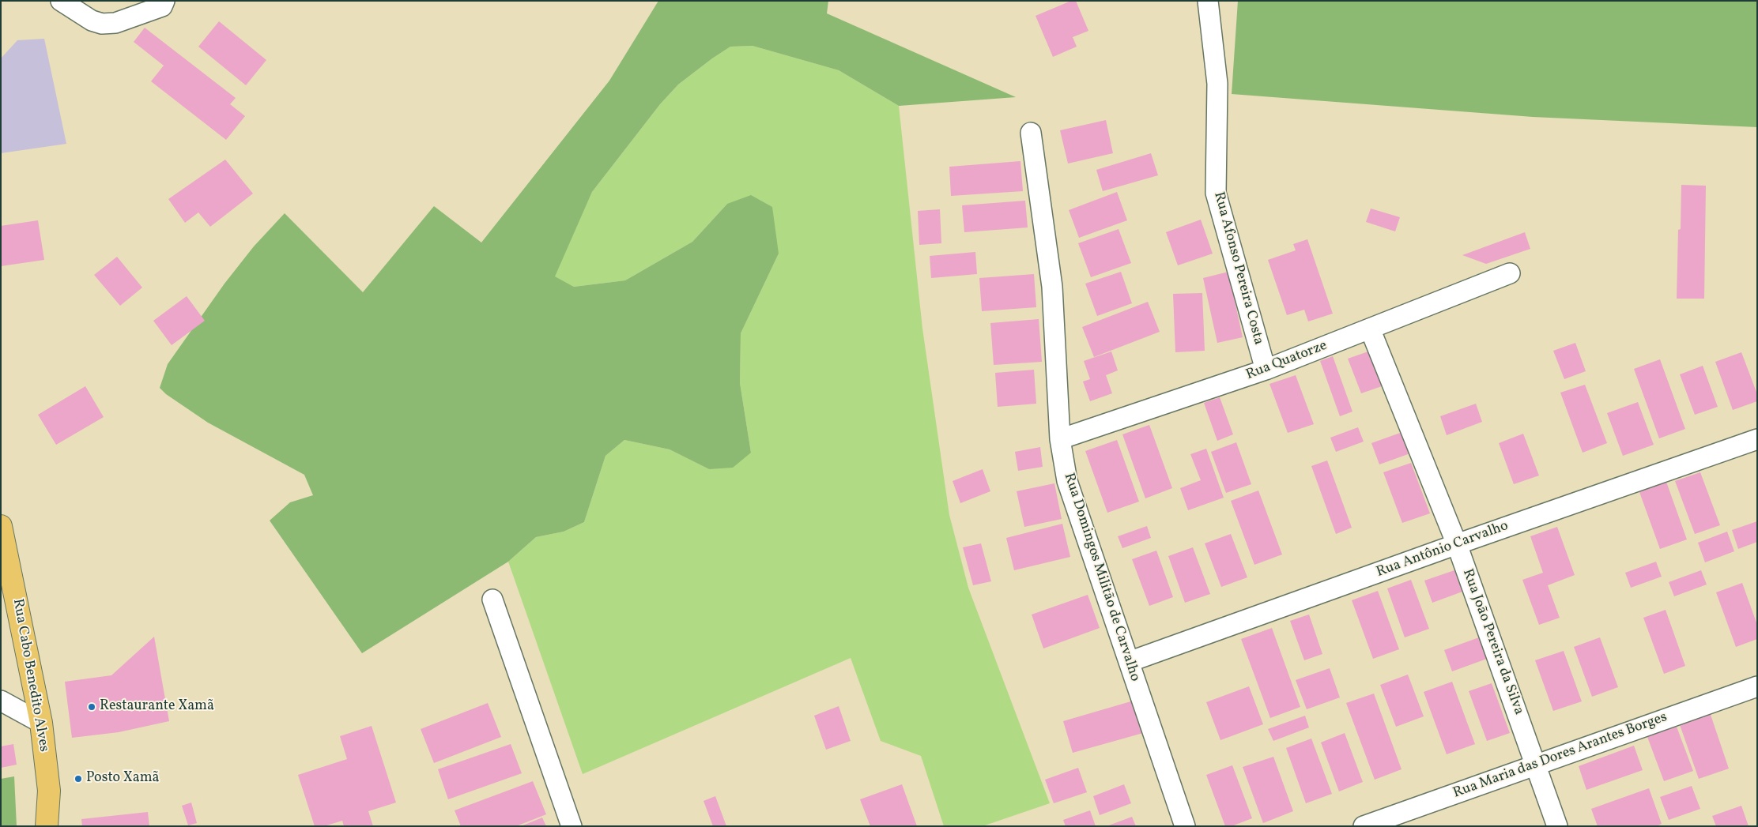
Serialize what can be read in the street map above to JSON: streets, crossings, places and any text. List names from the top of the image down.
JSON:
{
  "streets": {
    "main road": ["Rua Cabo Benedito Alves"],
    "street": [
      "Rua Afonso Pereira Costa",
      "Rua Quatorze",
      "Rua Antônio Carvalho",
      "Rua Domingos Militão de Carvalho",
      "Rua João Pereira da Silva",
      "Rua Maria das Dores Arantes Borges"
    ]
  },
  "crossings": [
    ["Rua Afonso Pereira Costa", "Rua Quatorze"],
    ["Rua Quatorze", "Rua Domingos Militão de Carvalho"],
    ["Rua Quatorze", "Rua João Pereira da Silva"],
    ["Rua Antônio Carvalho", "Rua Domingos Militão de Carvalho"],
    ["Rua Antônio Carvalho", "Rua João Pereira da Silva"],
    ["Rua João Pereira da Silva", "Rua Maria das Dores Arantes Borges"]
  ],
  "places": ["Restaurante Xamã", "Posto Xamã"]
}
